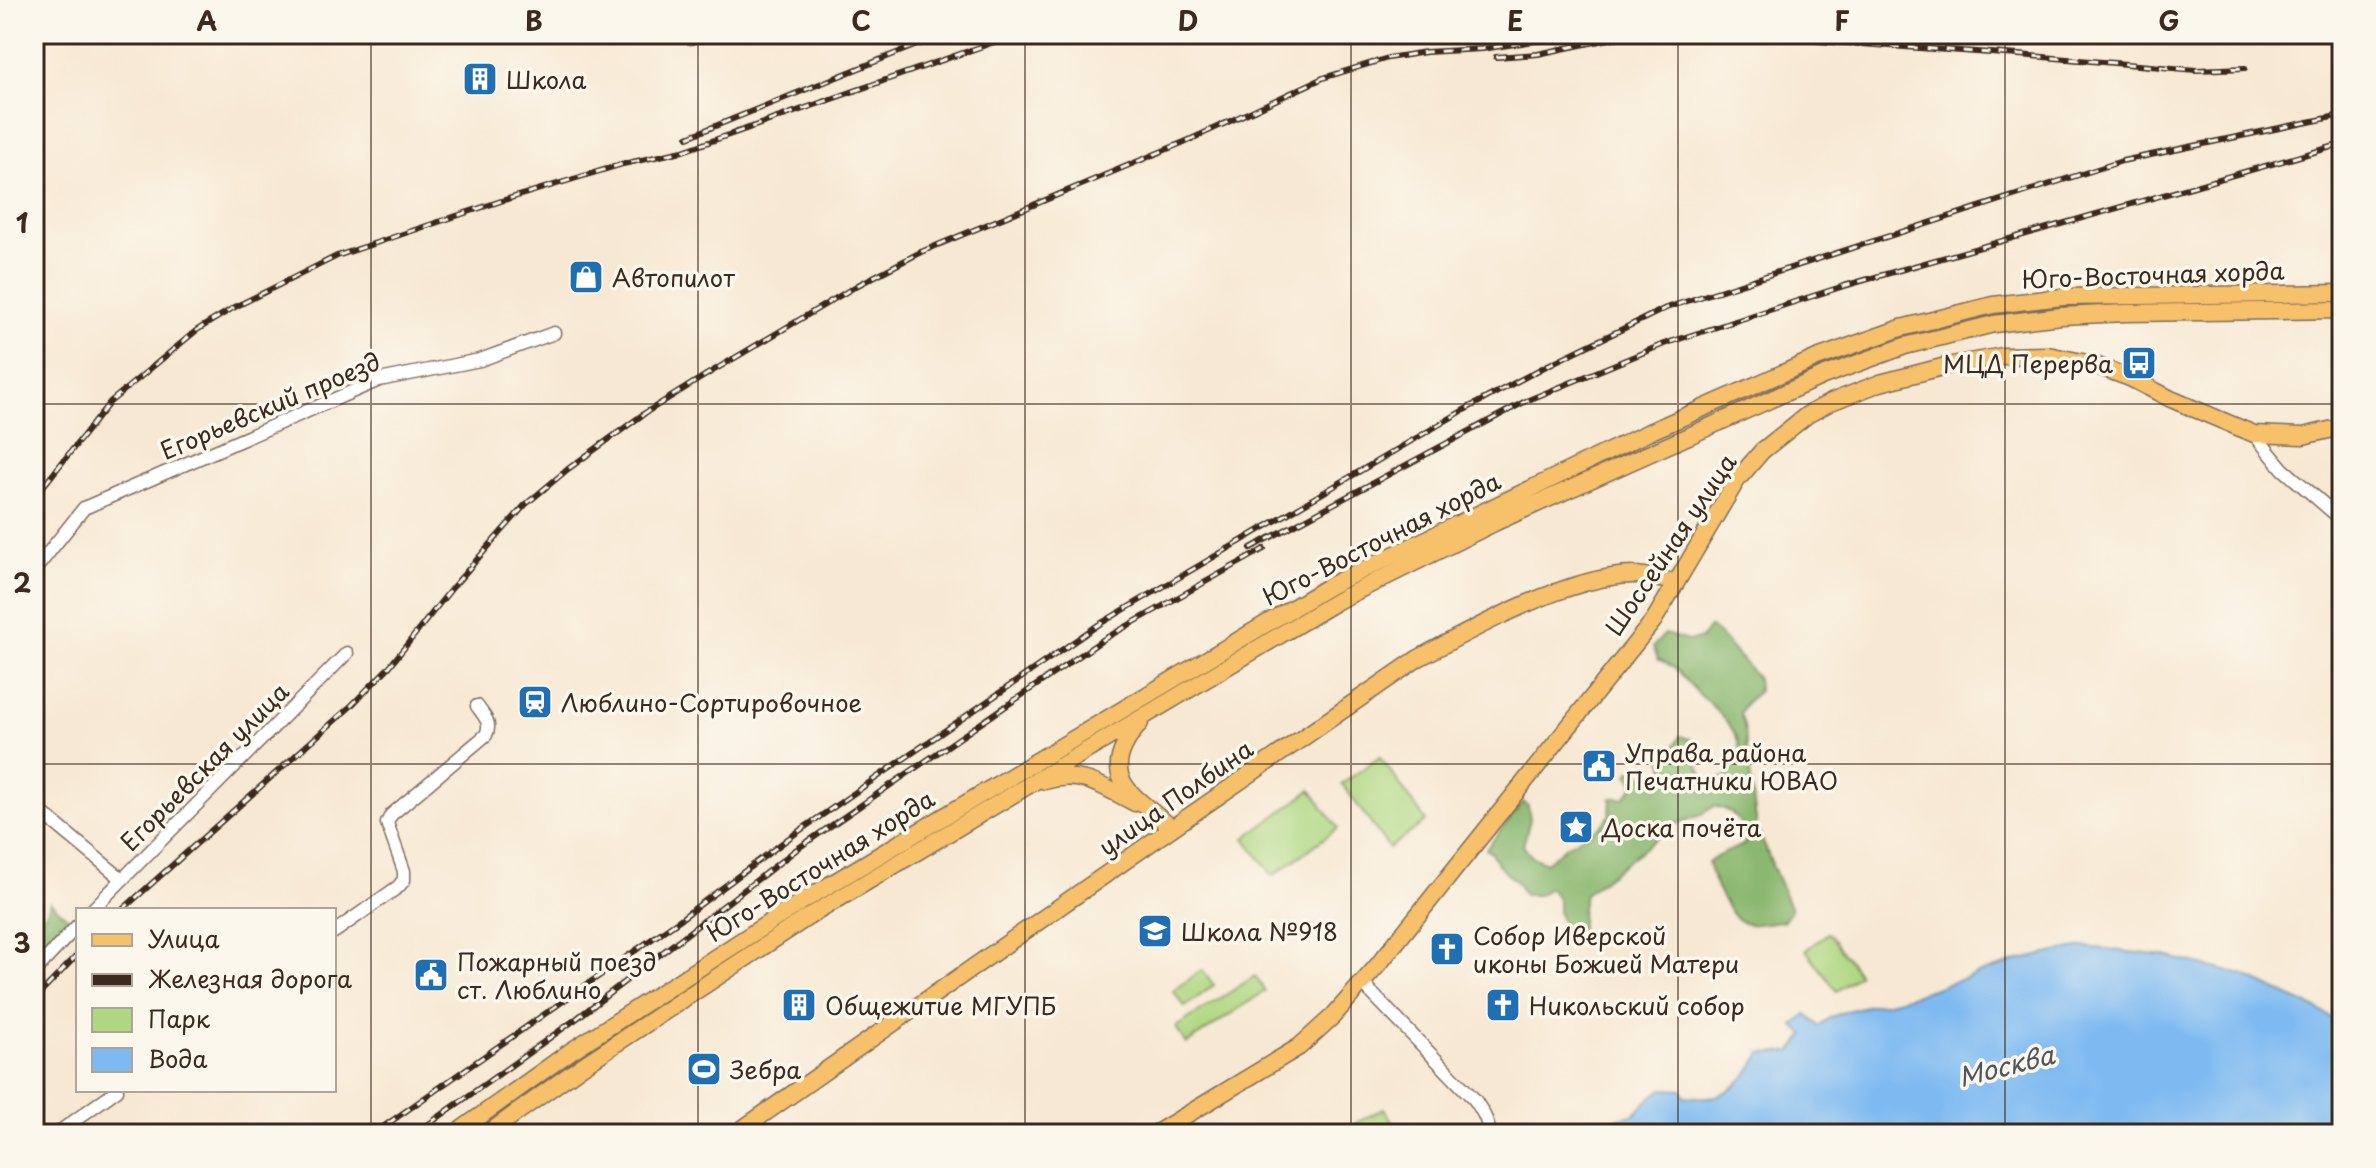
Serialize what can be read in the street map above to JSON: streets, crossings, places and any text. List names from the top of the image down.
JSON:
{
  "streets": {
    "main road": ["Юго-Восточная хорда", "Шоссейная улица", "улица Полбина"],
    "street": ["Егорьевский проезд", "Егорьевская улица"]
  },
  "crossings": [
    ["Шоссейная улица", "улица Полбина"]
  ],
  "water": ["Москва"],
  "places": {
    "building": ["Школа", "Общежитие МГУПБ"],
    "shop": ["Автопилот"],
    "bus stop": ["МЦД Перерва"],
    "station": ["Люблино-Сортировочное"],
    "public building": ["Управа района Печатники ЮВАО", "Пожарный поезд ст. Люблино"],
    "place": ["Доска почёта"],
    "school or university": ["Школа №918"],
    "church": ["Собор Иверской иконы Божией Матери", "Никольский собор"],
    "sports": ["Зебра"]
  },
  "legend": [
    "Улица",
    "Железная дорога",
    "Парк",
    "Вода"
  ],
  "grid": {
    "columns": [
      "A",
      "B",
      "C",
      "D",
      "E",
      "F",
      "G"
    ],
    "rows": ["1", "2", "3"]
  }
}
